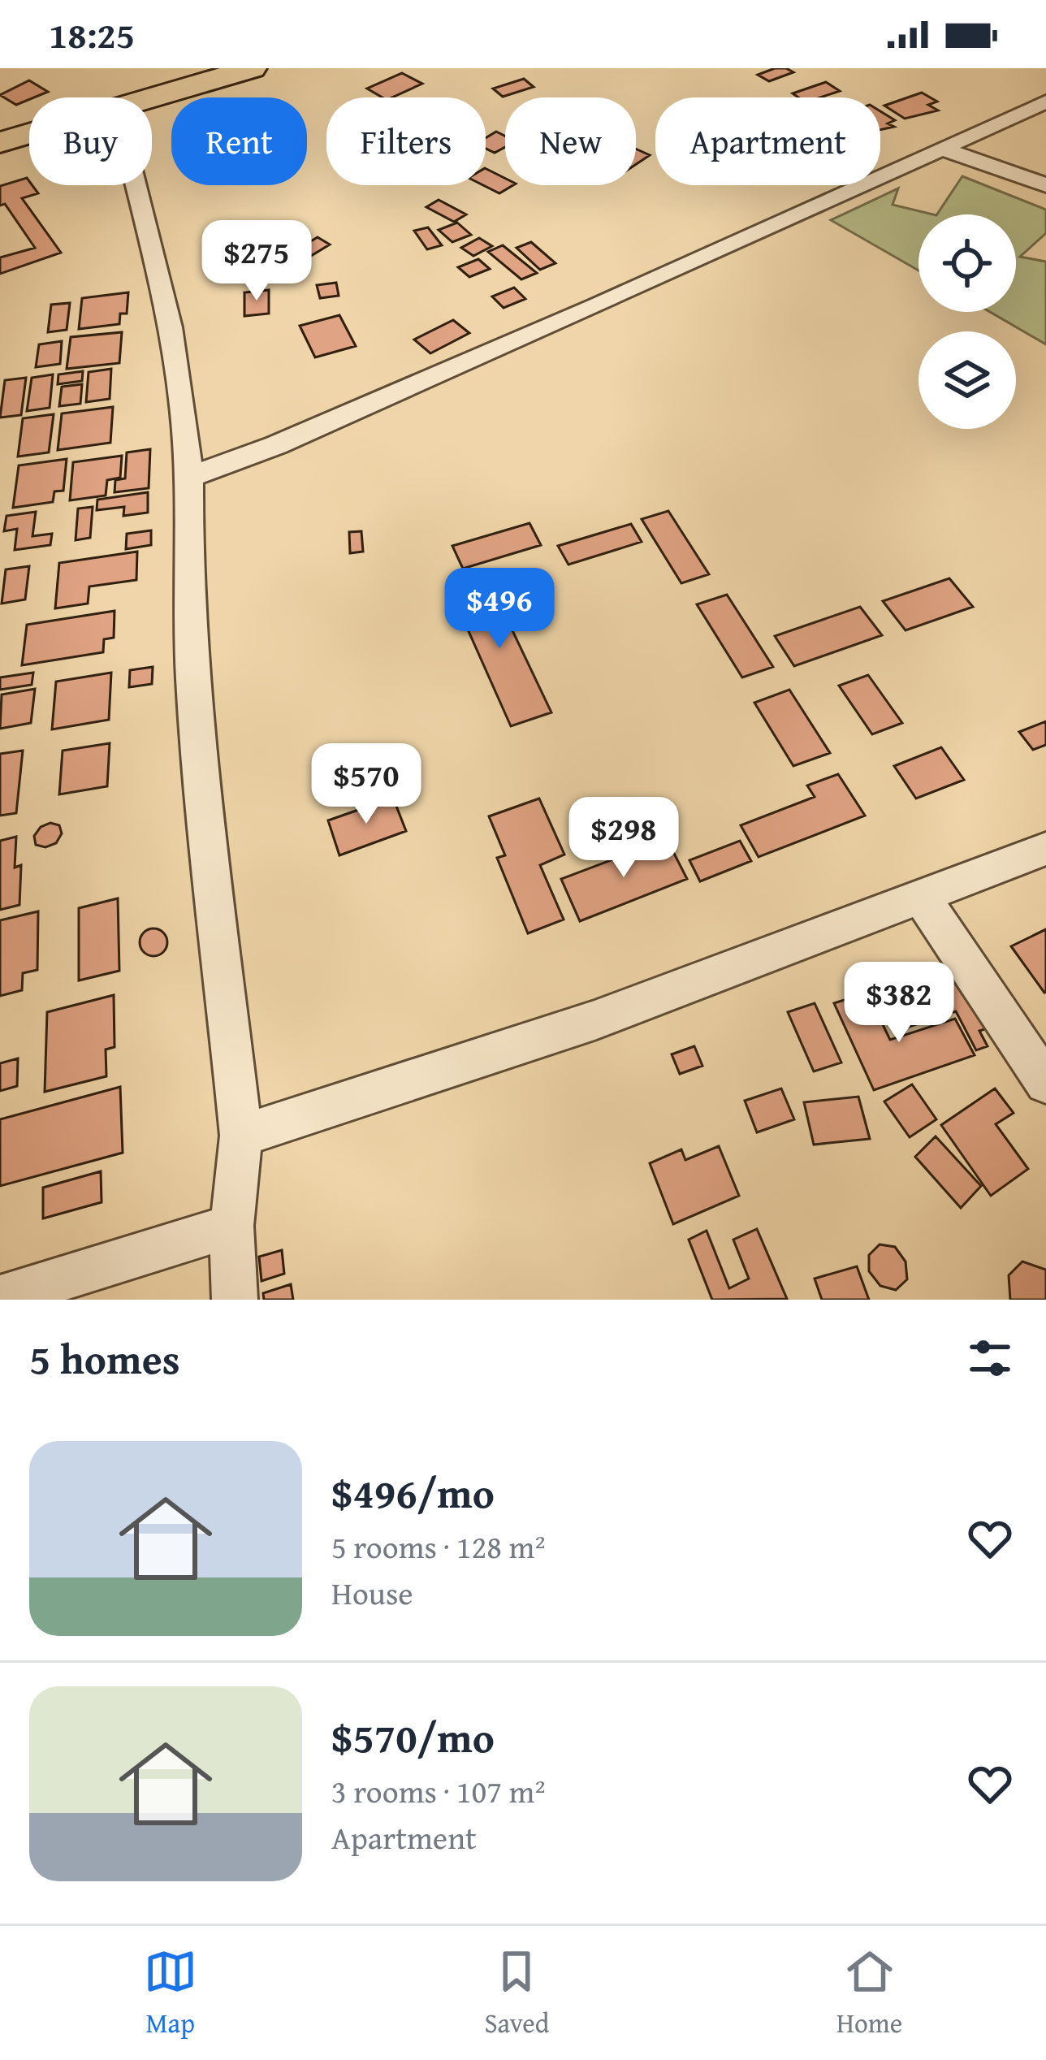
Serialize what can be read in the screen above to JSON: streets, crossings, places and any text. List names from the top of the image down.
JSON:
{
  "page": {
    "status": "18:25",
    "chip": [
      "Buy",
      "Rent",
      "Filters",
      "New",
      "Apartment"
    ],
    "price": [
      "$275",
      "$496",
      "$570",
      "$298",
      "$382"
    ],
    "heading": "5 homes",
    "list": [
      {
        "name": "$496/mo",
        "note": "5 rooms · 128 m² · House"
      },
      {
        "name": "$570/mo",
        "note": "3 rooms · 107 m² · Apartment"
      }
    ],
    "tabs": ["Map", "Saved", "Home"]
  }
}
